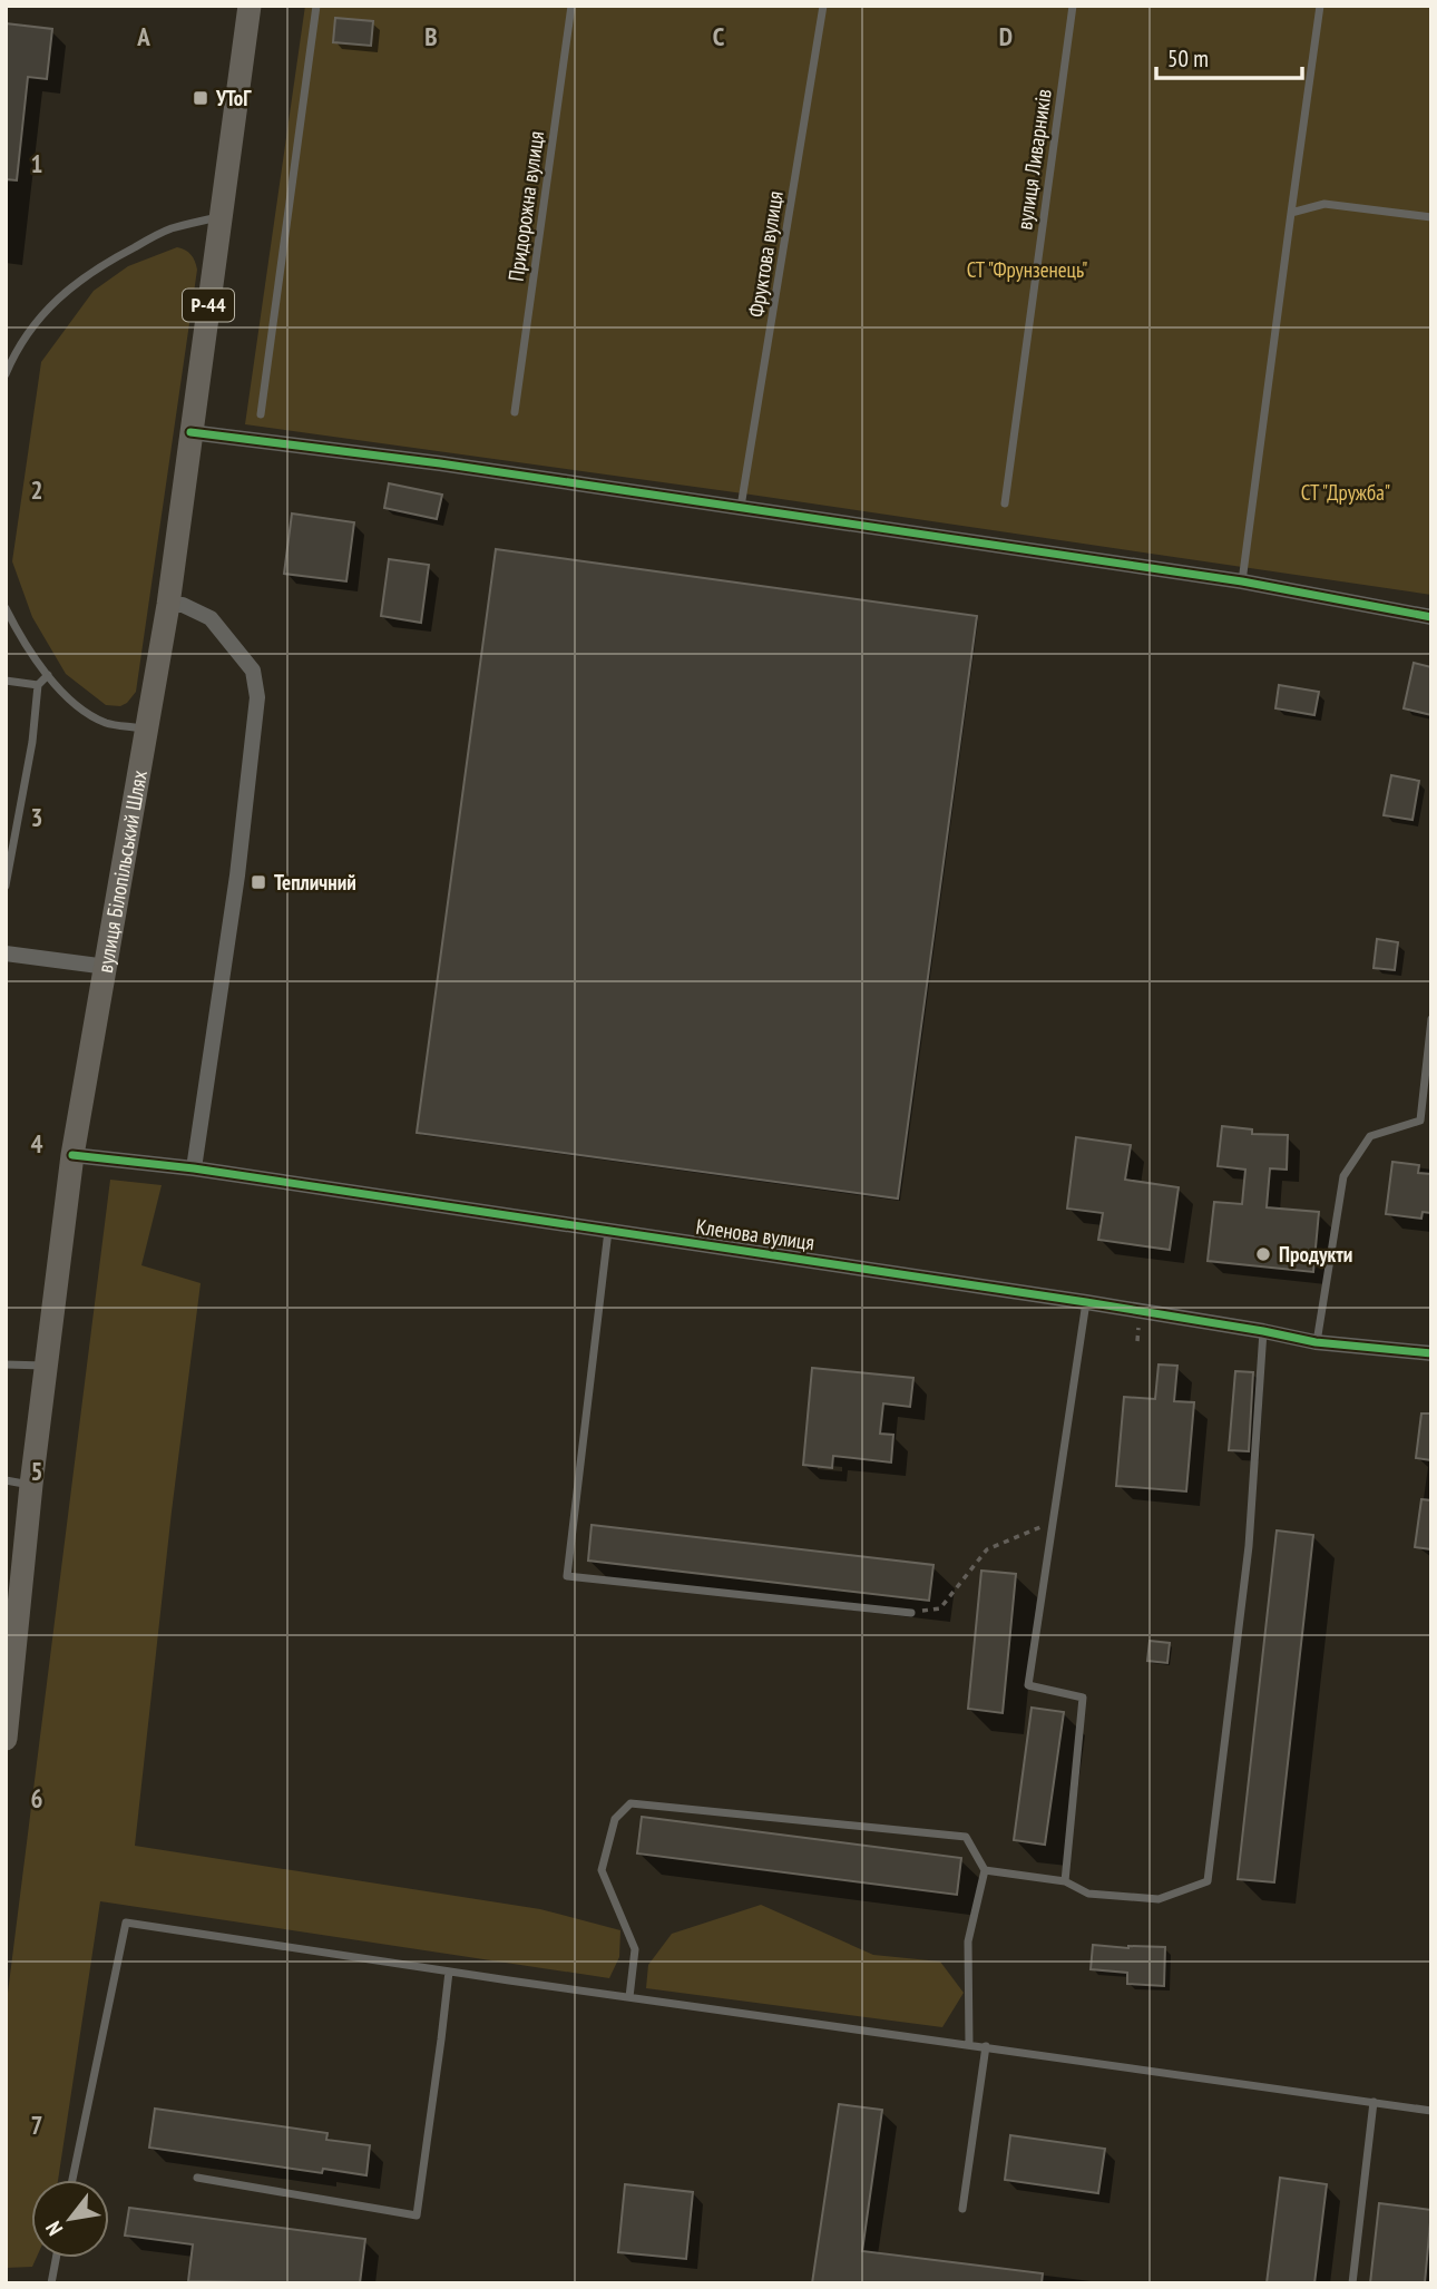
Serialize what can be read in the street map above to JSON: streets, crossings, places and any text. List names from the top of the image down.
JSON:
{
  "streets": {
    "main road": ["Р-44", "вулиця Білопільський Шлях"],
    "street": ["Кленова вулиця"],
    "lane": ["вулиця Ливарників", "Придорожна вулиця", "Фруктова вулиця"]
  },
  "crossings": [
    ["вулиця Білопільський Шлях", "Кленова вулиця"]
  ],
  "parks": ["СТ \"Фрунзенець\"", "СТ \"Дружба\""],
  "places": {
    "transit": ["УТоГ", "Тепличний"],
    "other": ["Продукти"]
  },
  "scale_bar": "50 m",
  "north": "bottom left",
  "grid": {
    "columns": [
      "A",
      "B",
      "C",
      "D"
    ],
    "rows": [
      "1",
      "2",
      "3",
      "4",
      "5",
      "6",
      "7"
    ]
  }
}
